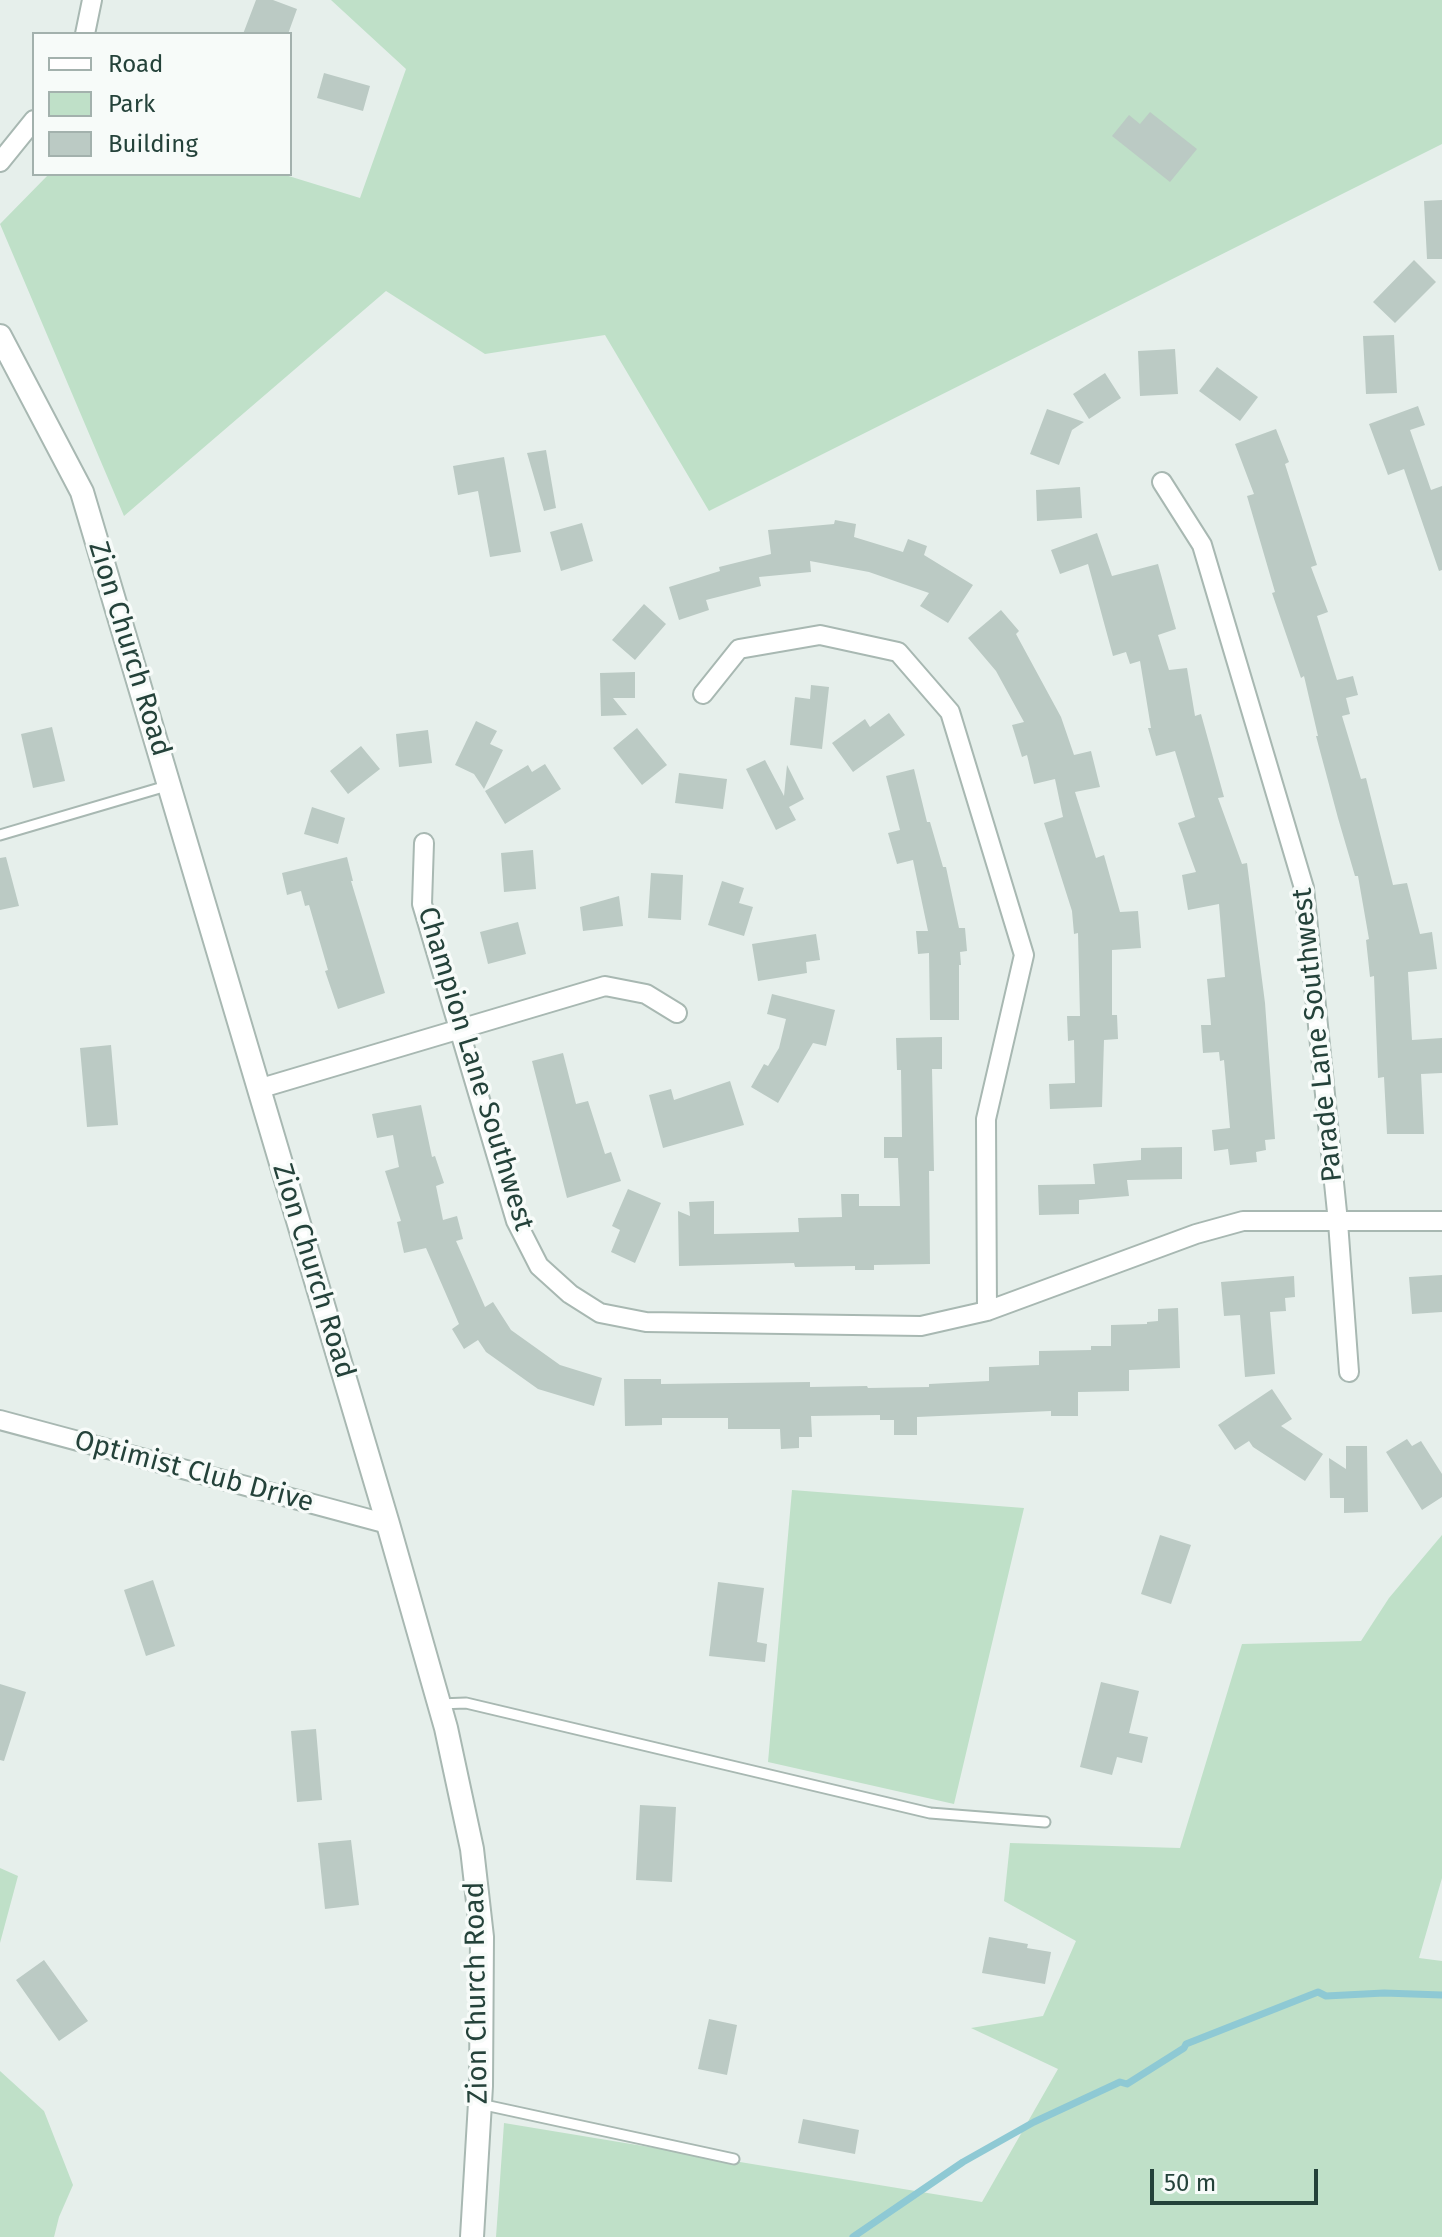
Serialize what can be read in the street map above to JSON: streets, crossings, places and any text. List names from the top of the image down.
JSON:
{
  "streets": {
    "street": [
      "Zion Church Road",
      "Parade Lane Southwest",
      "Champion Lane Southwest",
      "Optimist Club Drive"
    ]
  },
  "crossings": [
    ["Zion Church Road", "Optimist Club Drive"],
    ["Parade Lane Southwest", "Champion Lane Southwest"]
  ],
  "legend": ["Road", "Park", "Building"],
  "scale_bar": "50 m"
}
